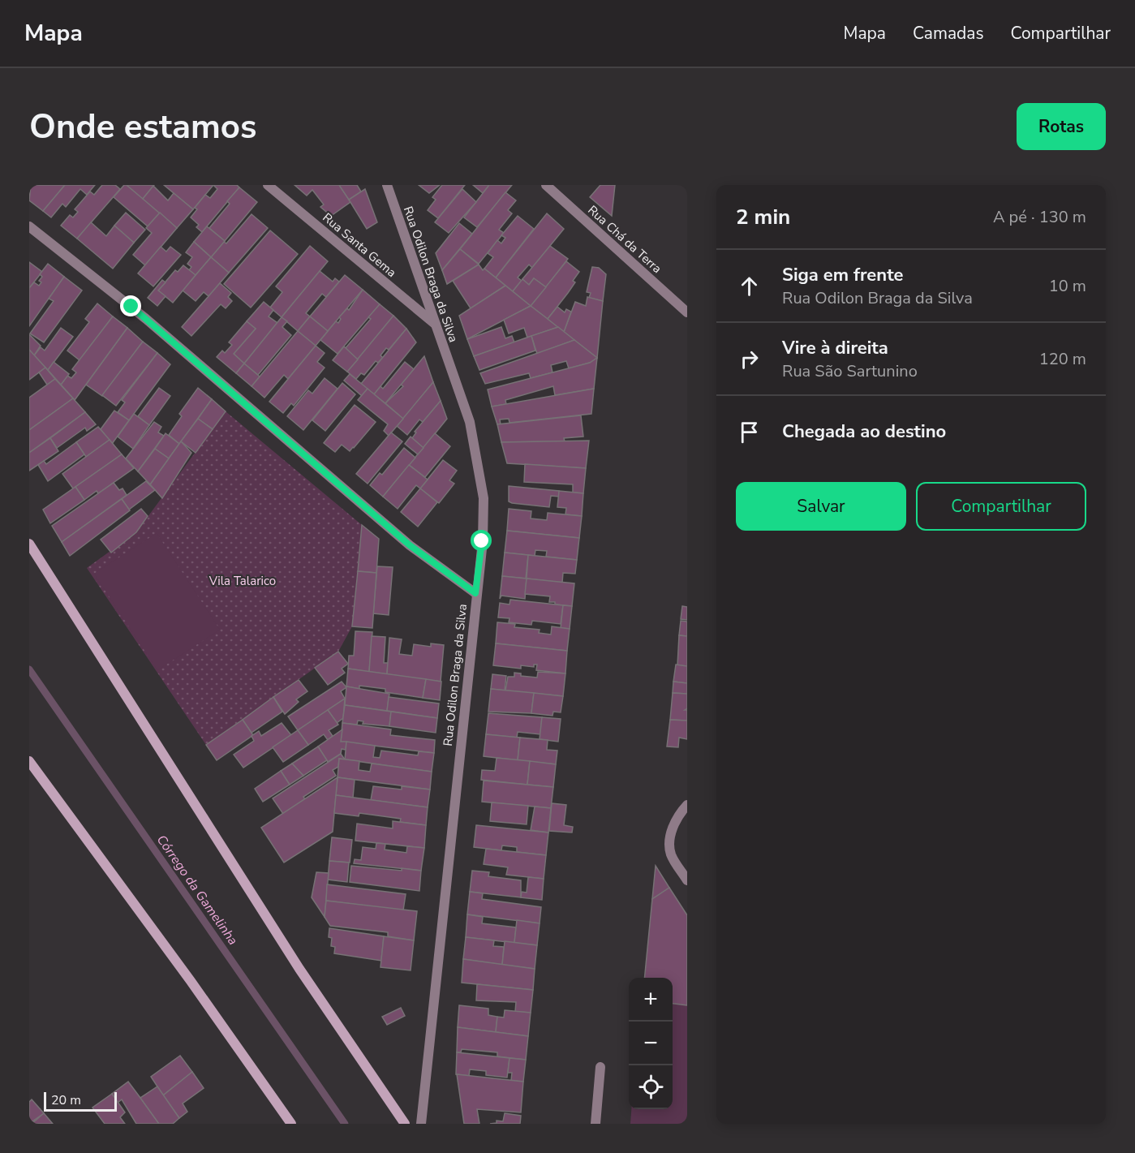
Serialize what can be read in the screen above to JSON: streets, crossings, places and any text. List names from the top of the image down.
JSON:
{
  "streets": {
    "street": ["Rua Chá da Terra", "Rua Santa Gema", "Rua Odilon Braga da Silva"]
  },
  "crossings": [
    ["Rua Santa Gema", "Rua Odilon Braga da Silva"]
  ],
  "water": ["Córrego da Gamelinha"],
  "parks": ["Vila Talarico"],
  "scale_bar": "20 m",
  "page": {
    "header": "Mapa",
    "nav": ["Mapa", "Camadas", "Compartilhar"],
    "buttons": [
      "Rotas",
      ["Salvar", "Compartilhar"]
    ],
    "title": "Onde estamos",
    "heading": ["2 min", "A pé · 130 m"],
    "list": [
      ["Siga em frente", "Rua Odilon Braga da Silva", "10 m"],
      ["Vire à direita", "Rua São Sartunino", "120 m"],
      "Chegada ao destino"
    ],
    "map_buttons": ["+", "−"],
    "scale": "20 m"
  }
}
